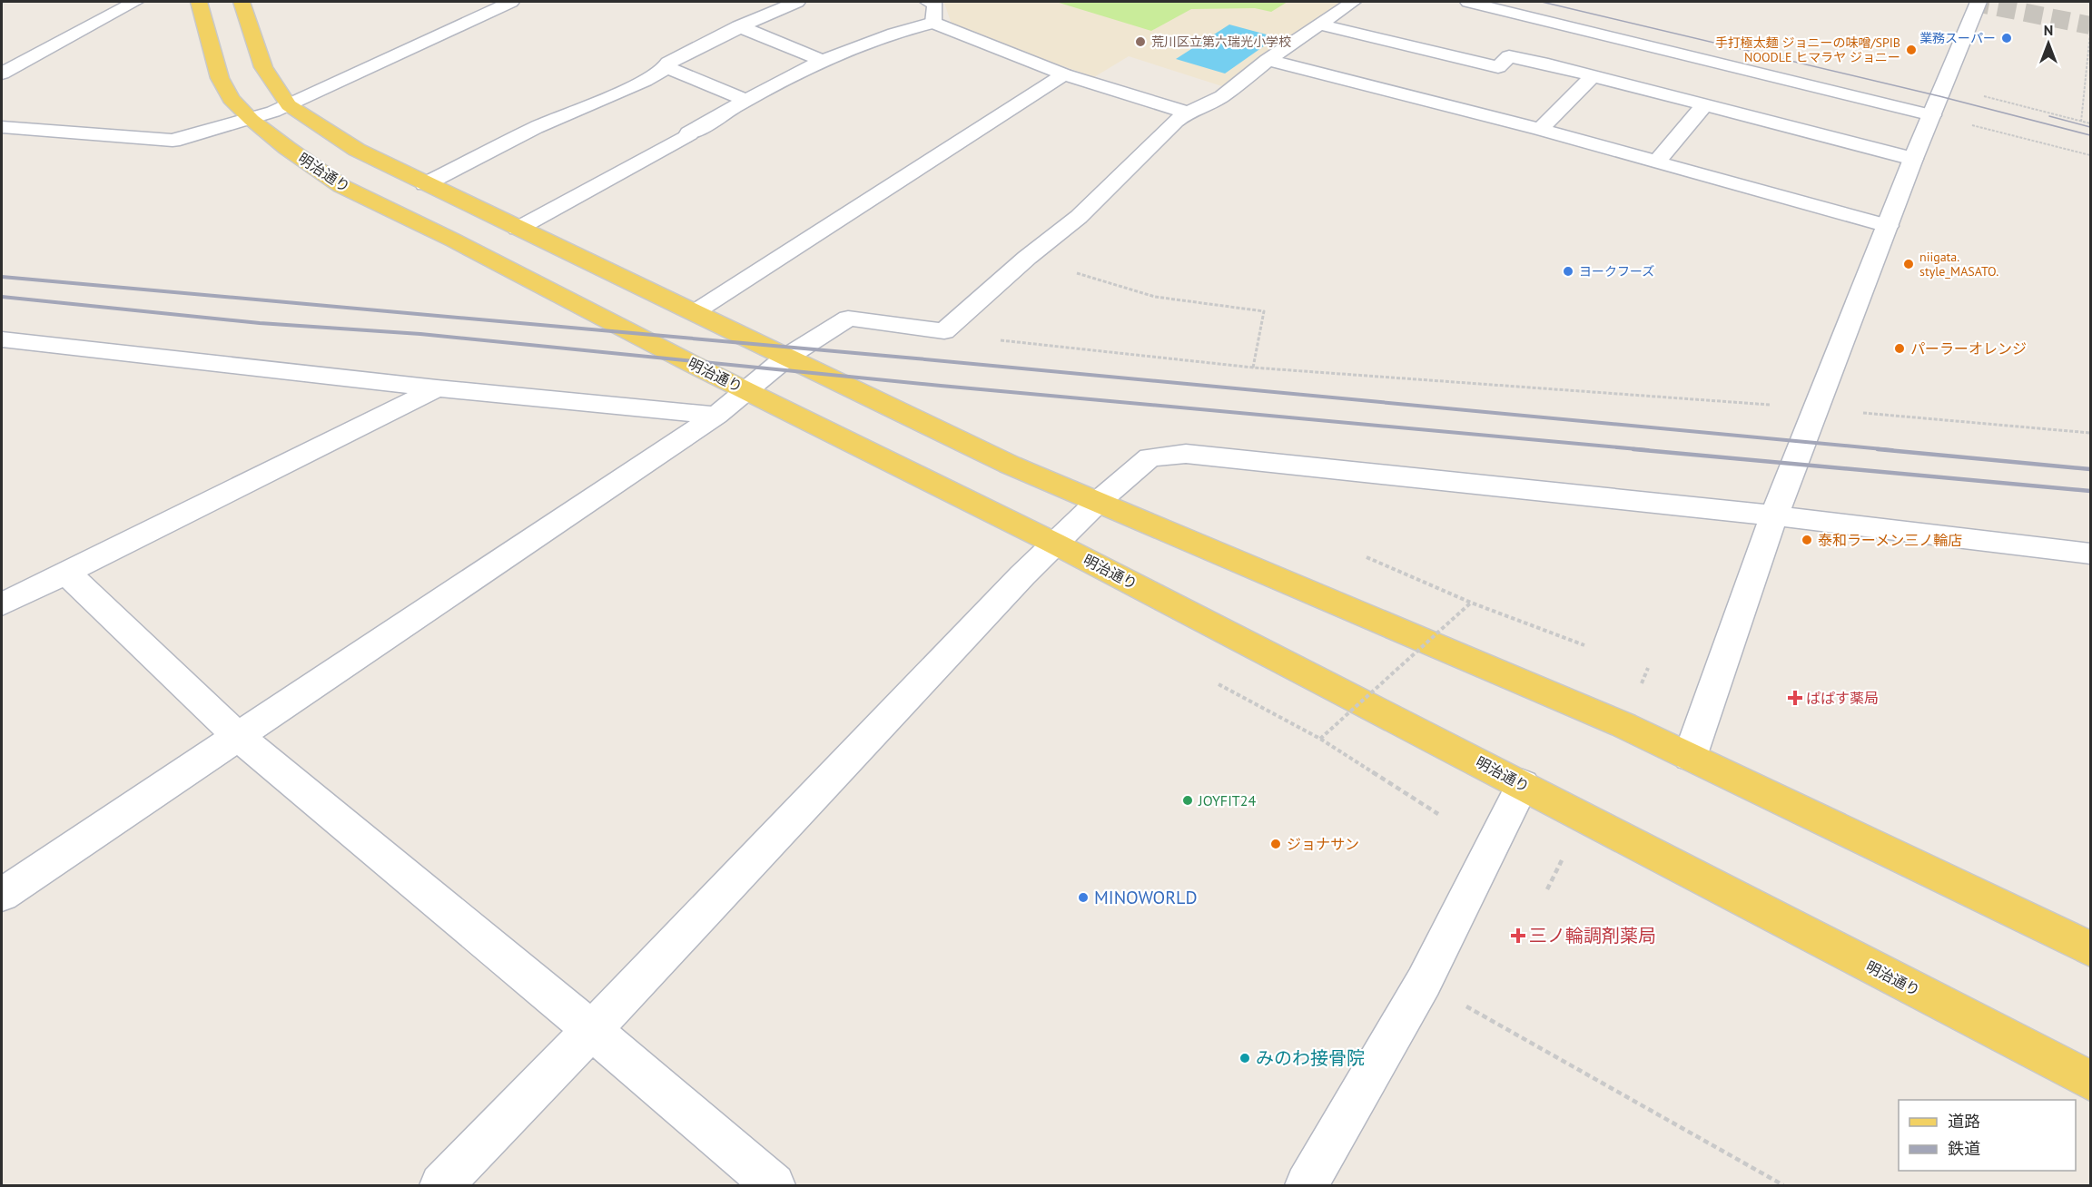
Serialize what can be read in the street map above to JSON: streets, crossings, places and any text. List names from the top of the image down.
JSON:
{
  "streets": {
    "main road": ["明治通り"]
  },
  "places": {
    "other": [
      "業務スーパー",
      "荒川区立第六瑞光小学校",
      "手打極太麺 ジョニーの味噌/SPIB NOODLE ヒマラヤ ジョニー",
      "niigata. style_MASATO.",
      "ヨークフーズ",
      "パーラーオレンジ",
      "泰和ラーメン三ノ輪店",
      "JOYFIT24",
      "ジョナサン",
      "MINOWORLD",
      "みのわ接骨院"
    ],
    "health": ["ぱぱす薬局", "三ノ輪調剤薬局"]
  },
  "legend": ["道路", "鉄道"],
  "north": "top"
}
